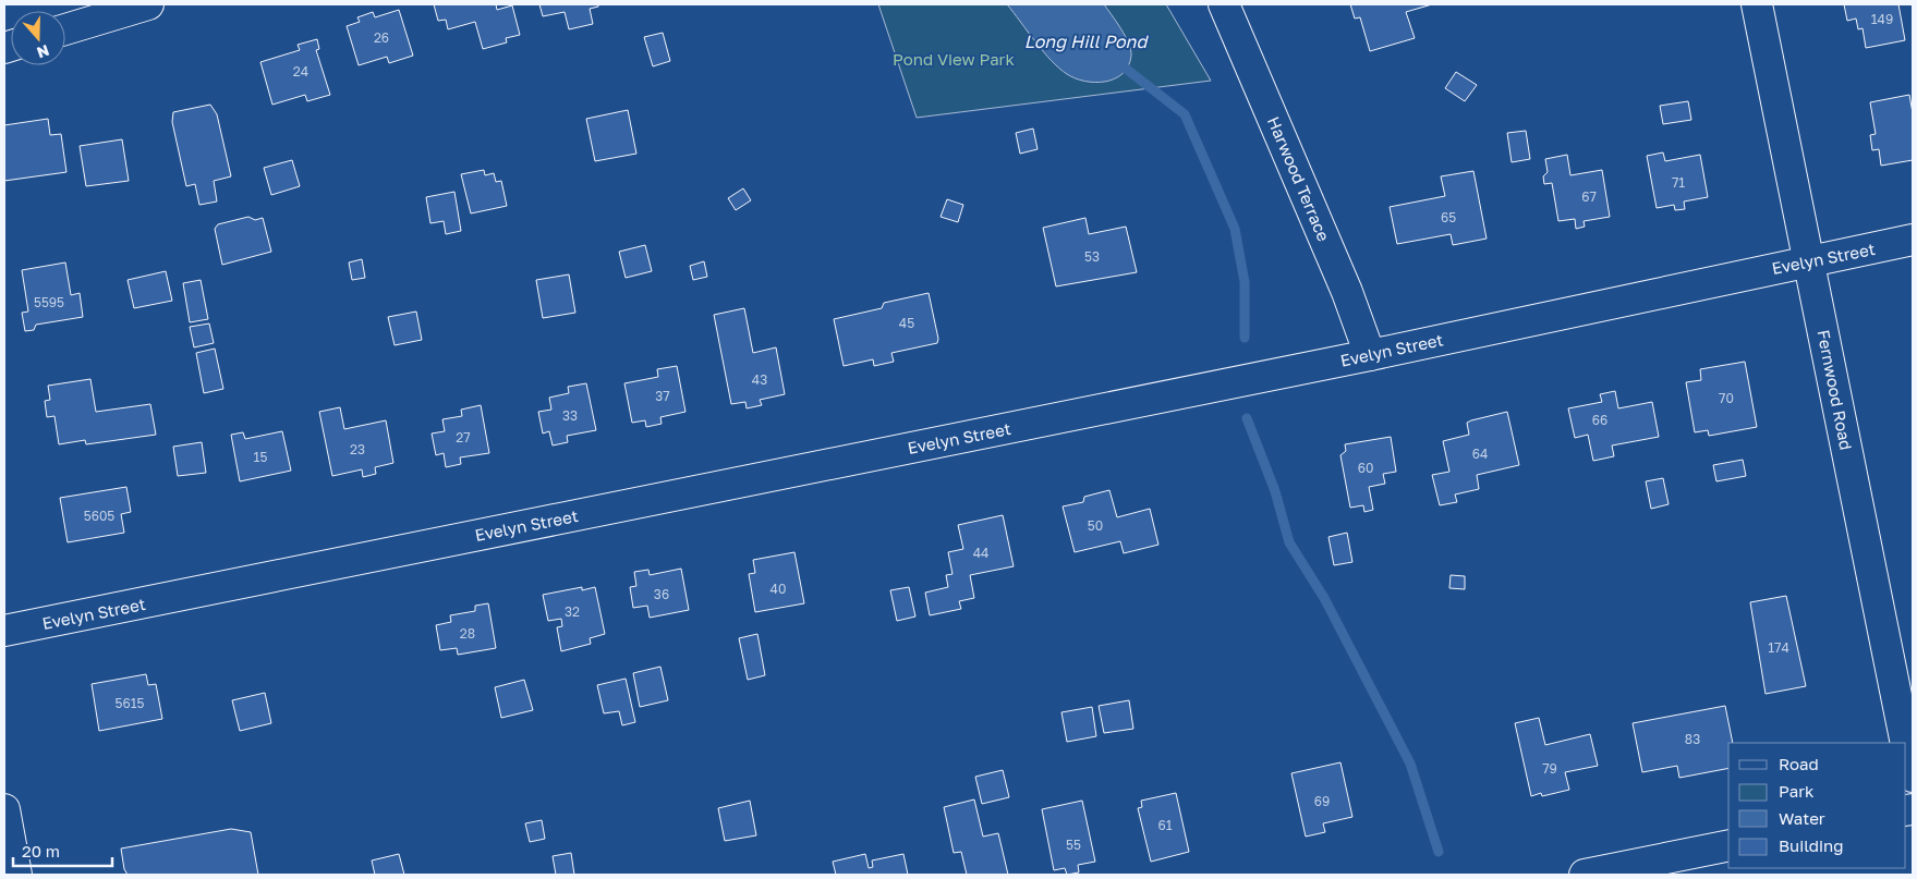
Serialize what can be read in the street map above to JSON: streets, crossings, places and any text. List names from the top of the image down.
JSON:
{
  "streets": {
    "street": ["Harwood Terrace", "Evelyn Street", "Fernwood Road"]
  },
  "crossings": [
    ["Harwood Terrace", "Evelyn Street"],
    ["Evelyn Street", "Fernwood Road"]
  ],
  "water": ["Long Hill Pond"],
  "parks": ["Pond View Park"],
  "house_numbers": [
    "149",
    "26",
    "24",
    "71",
    "67",
    "65",
    "53",
    "5595",
    "45",
    "43",
    "37",
    "70",
    "33",
    "66",
    "27",
    "23",
    "64",
    "15",
    "60",
    "5605",
    "50",
    "44",
    "40",
    "36",
    "32",
    "28",
    "174",
    "5615",
    "83",
    "79",
    "69",
    "61",
    "55"
  ],
  "legend": [
    "Road",
    "Park",
    "Water",
    "Building"
  ],
  "scale_bar": "20 m",
  "north": "bottom"
}
